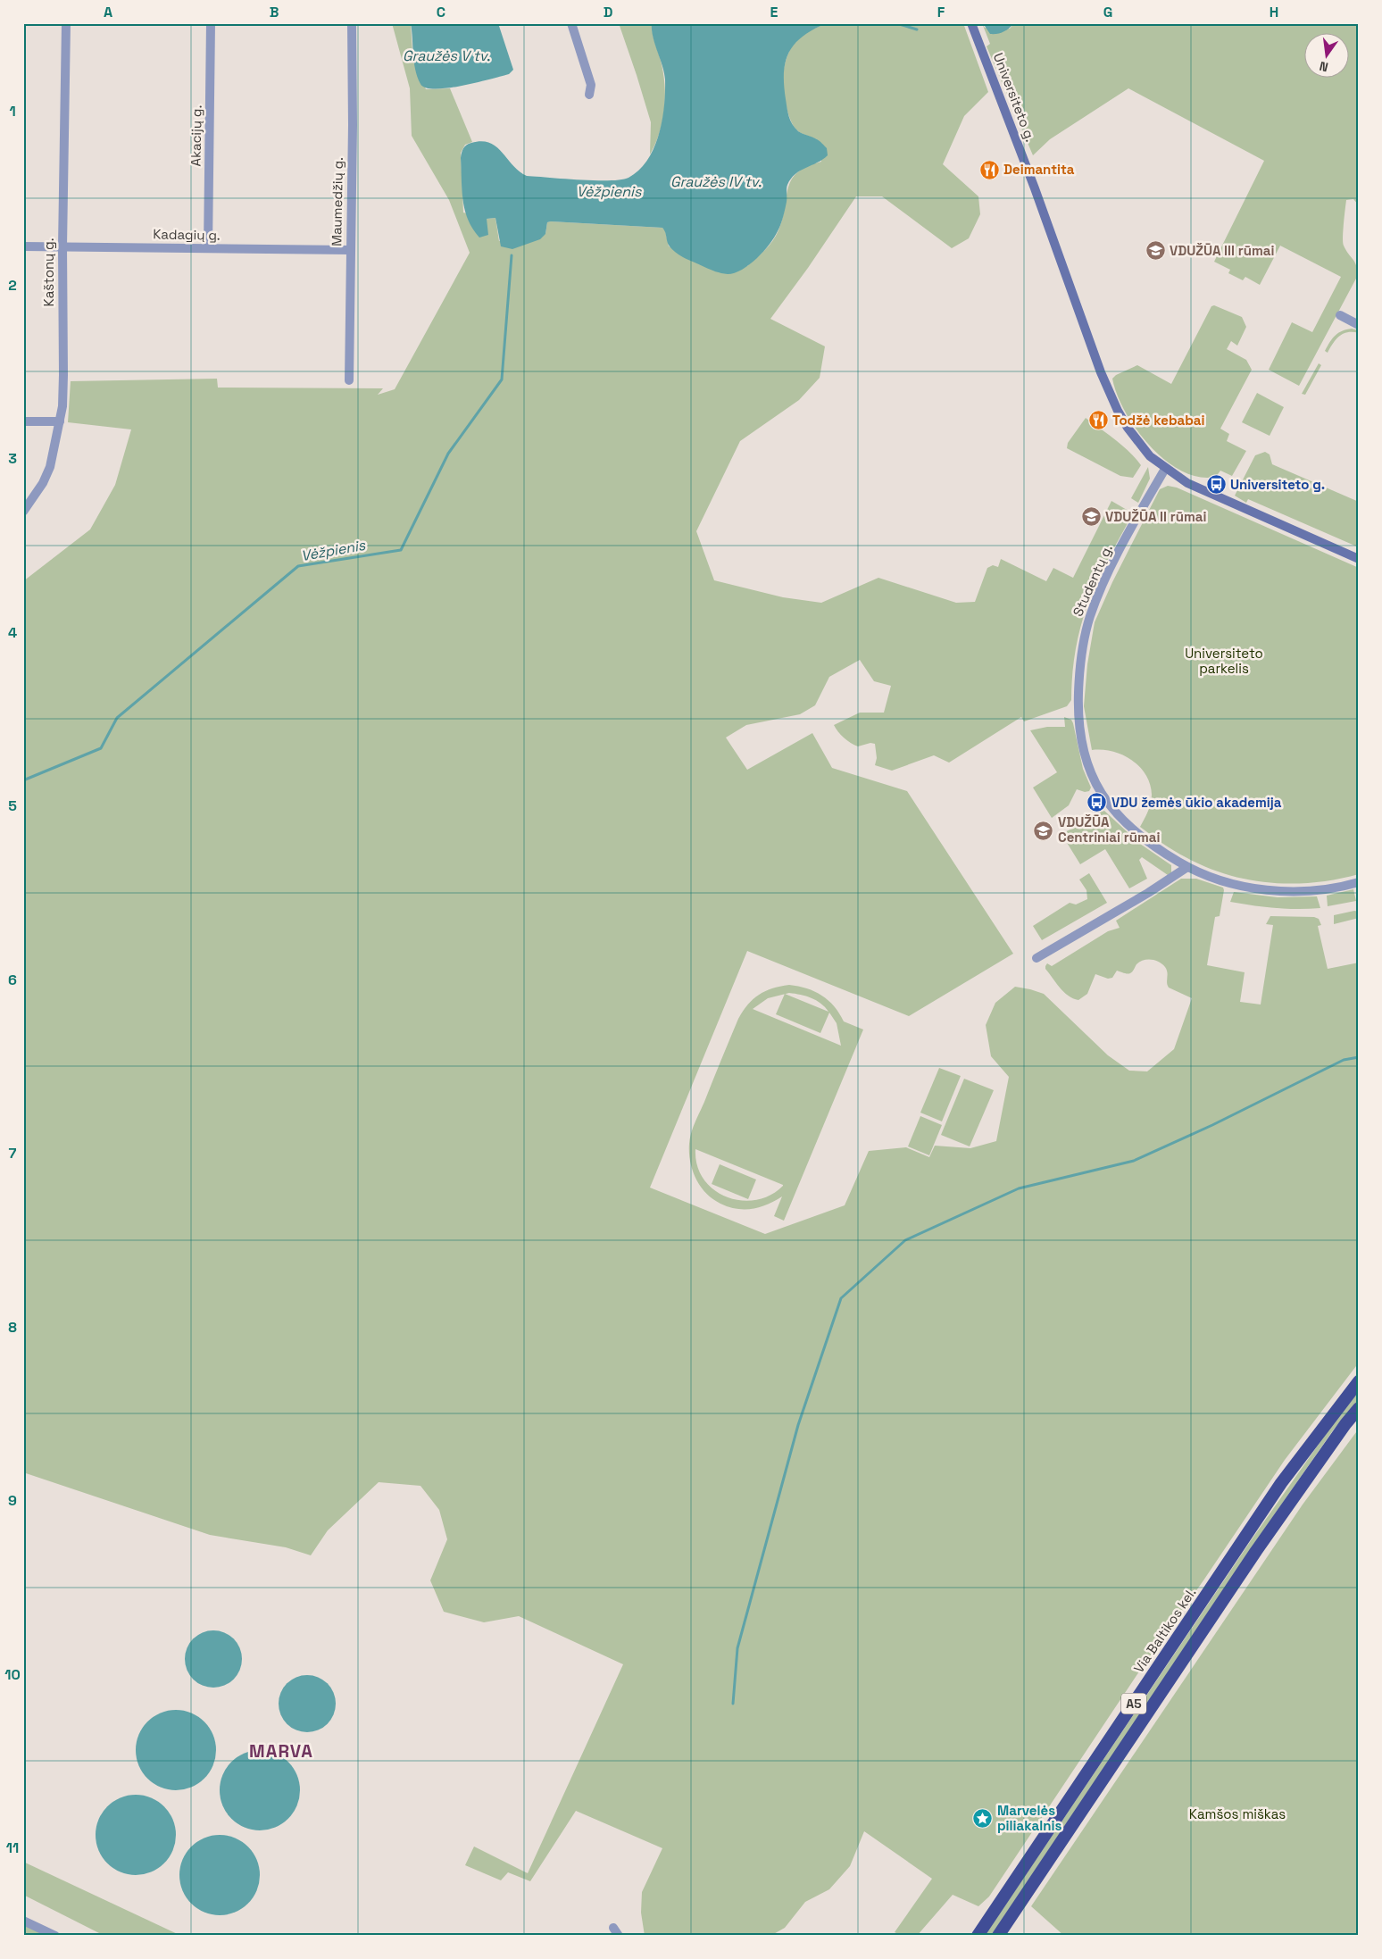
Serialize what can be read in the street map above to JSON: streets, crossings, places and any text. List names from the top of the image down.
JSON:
{
  "streets": {
    "highway": ["Via Baltikos kel.", "A5"],
    "main road": ["Universiteto g."],
    "street": [
      "Akacijų g.",
      "Maumedžių g.",
      "Kadagių g.",
      "Kaštonų g.",
      "Studentų g."
    ]
  },
  "crossings": [
    ["Universiteto g.", "Studentų g."],
    ["Akacijų g.", "Kadagių g."],
    ["Maumedžių g.", "Kadagių g."],
    ["Kadagių g.", "Kaštonų g."]
  ],
  "districts": ["MARVA"],
  "water": ["Graužės V tv.", "Graužės IV tv.", "Vėžpienis"],
  "parks": ["Universiteto parkelis", "Kamšos miškas"],
  "places": {
    "restaurant": ["Deimantita", "Todžė kebabai"],
    "school or university": ["VDUŽŪA III rūmai", "VDUŽŪA II rūmai", "VDUŽŪA Centriniai rūmai"],
    "bus stop": ["Universiteto g.", "VDU žemės ūkio akademija"],
    "place": ["Marvelės piliakalnis"]
  },
  "north": "bottom",
  "grid": {
    "columns": [
      "A",
      "B",
      "C",
      "D",
      "E",
      "F",
      "G",
      "H"
    ],
    "rows": [
      "1",
      "2",
      "3",
      "4",
      "5",
      "6",
      "7",
      "8",
      "9",
      "10",
      "11"
    ]
  }
}
